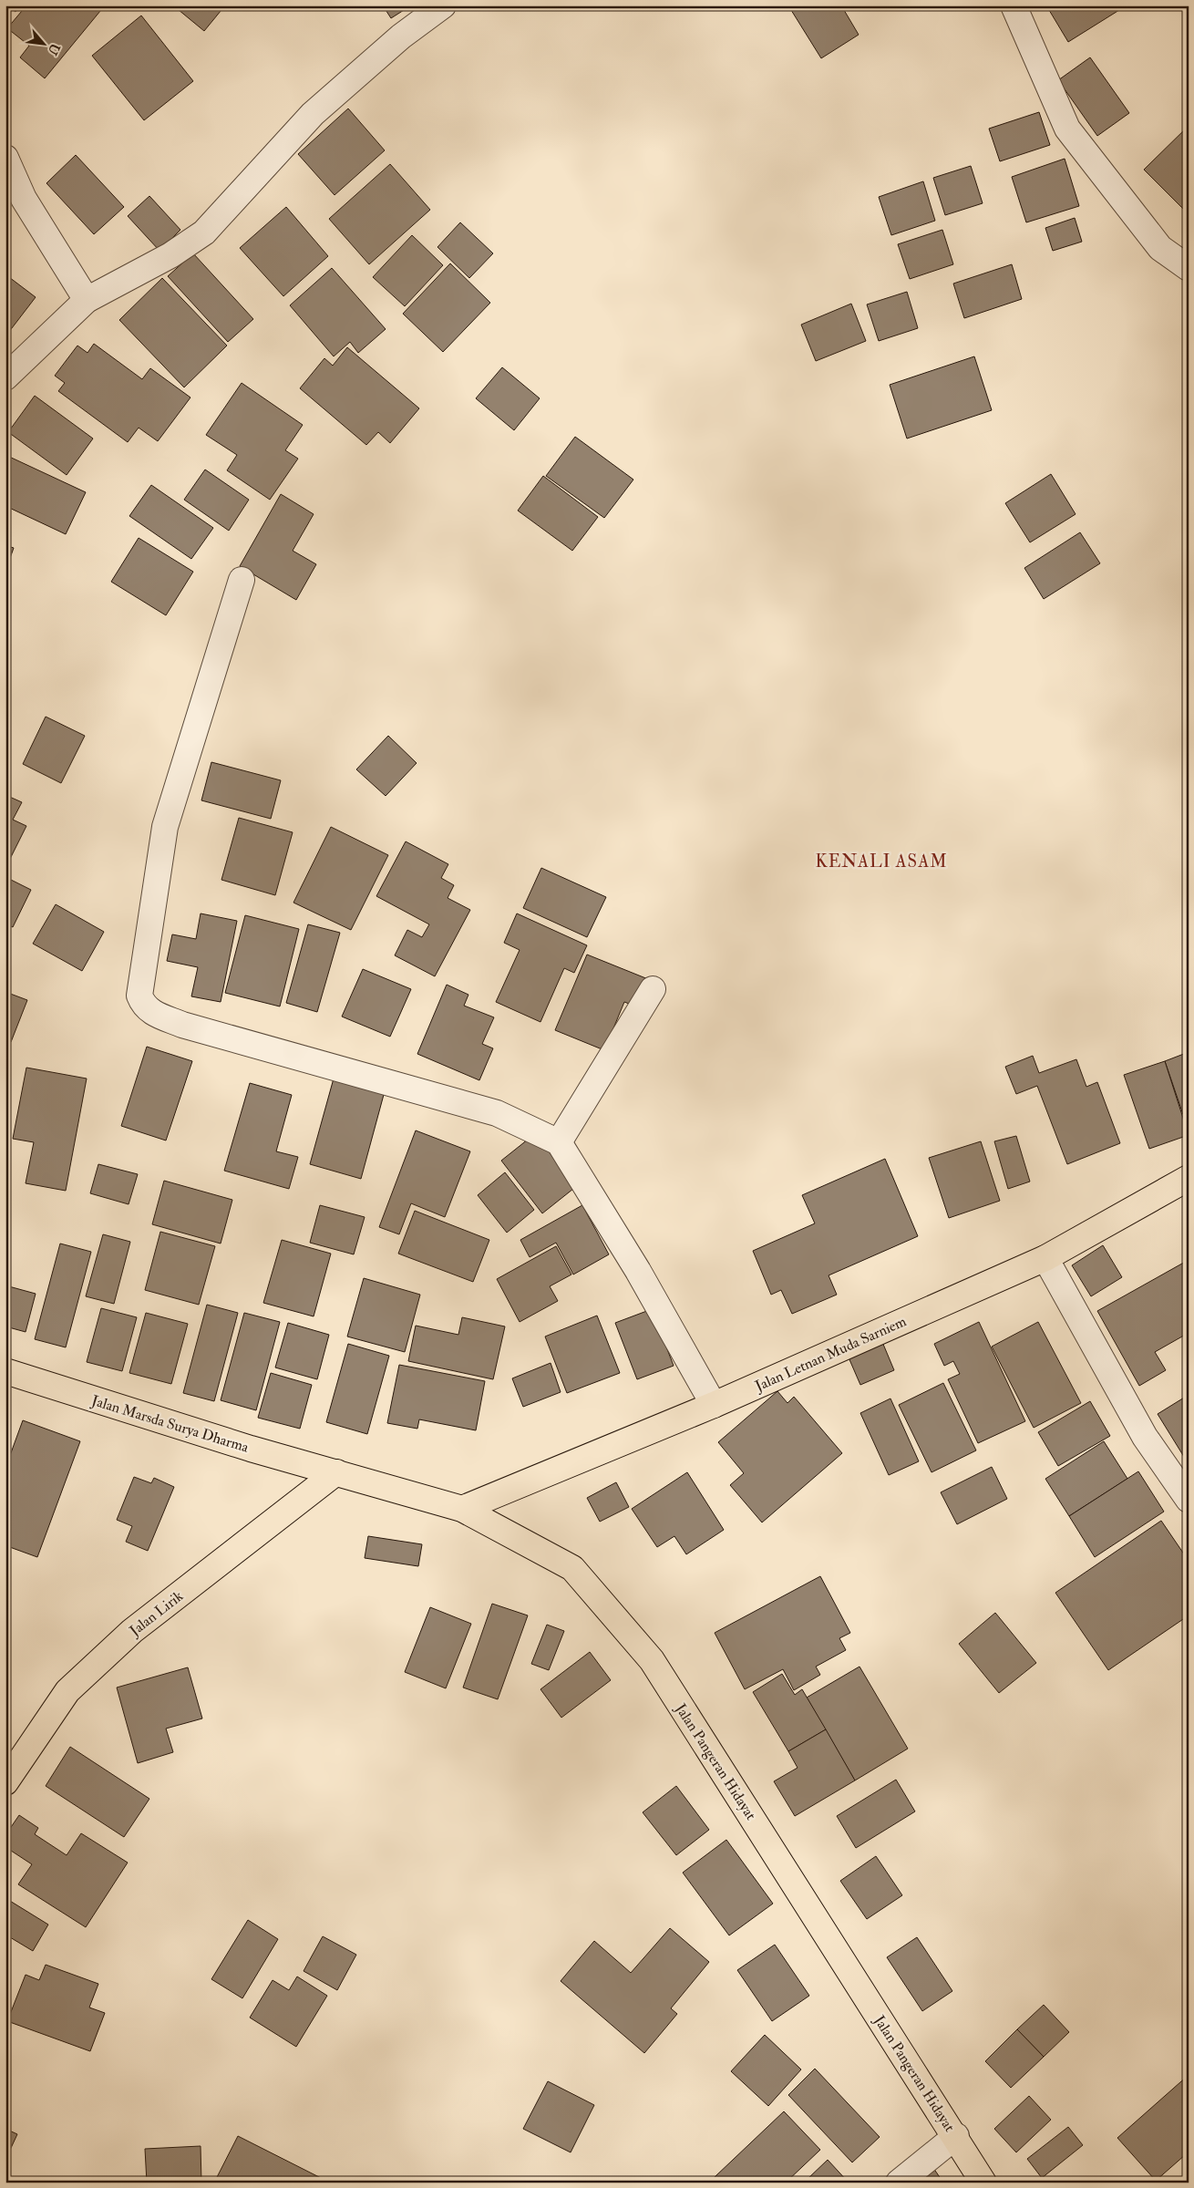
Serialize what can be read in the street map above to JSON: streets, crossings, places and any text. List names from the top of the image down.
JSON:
{
  "streets": {
    "main road": [
      "Jalan Letnan Muda Sarniem",
      "Jalan Marsda Surya Dharma",
      "Jalan Lirik",
      "Jalan Pangeran Hidayat"
    ]
  },
  "crossings": [
    ["Jalan Letnan Muda Sarniem", "Jalan Pangeran Hidayat"],
    ["Jalan Marsda Surya Dharma", "Jalan Lirik"],
    ["Jalan Marsda Surya Dharma", "Jalan Pangeran Hidayat"],
    ["Jalan Lirik", "Jalan Pangeran Hidayat"]
  ],
  "districts": ["KENALI ASAM"],
  "north": "bottom right"
}
